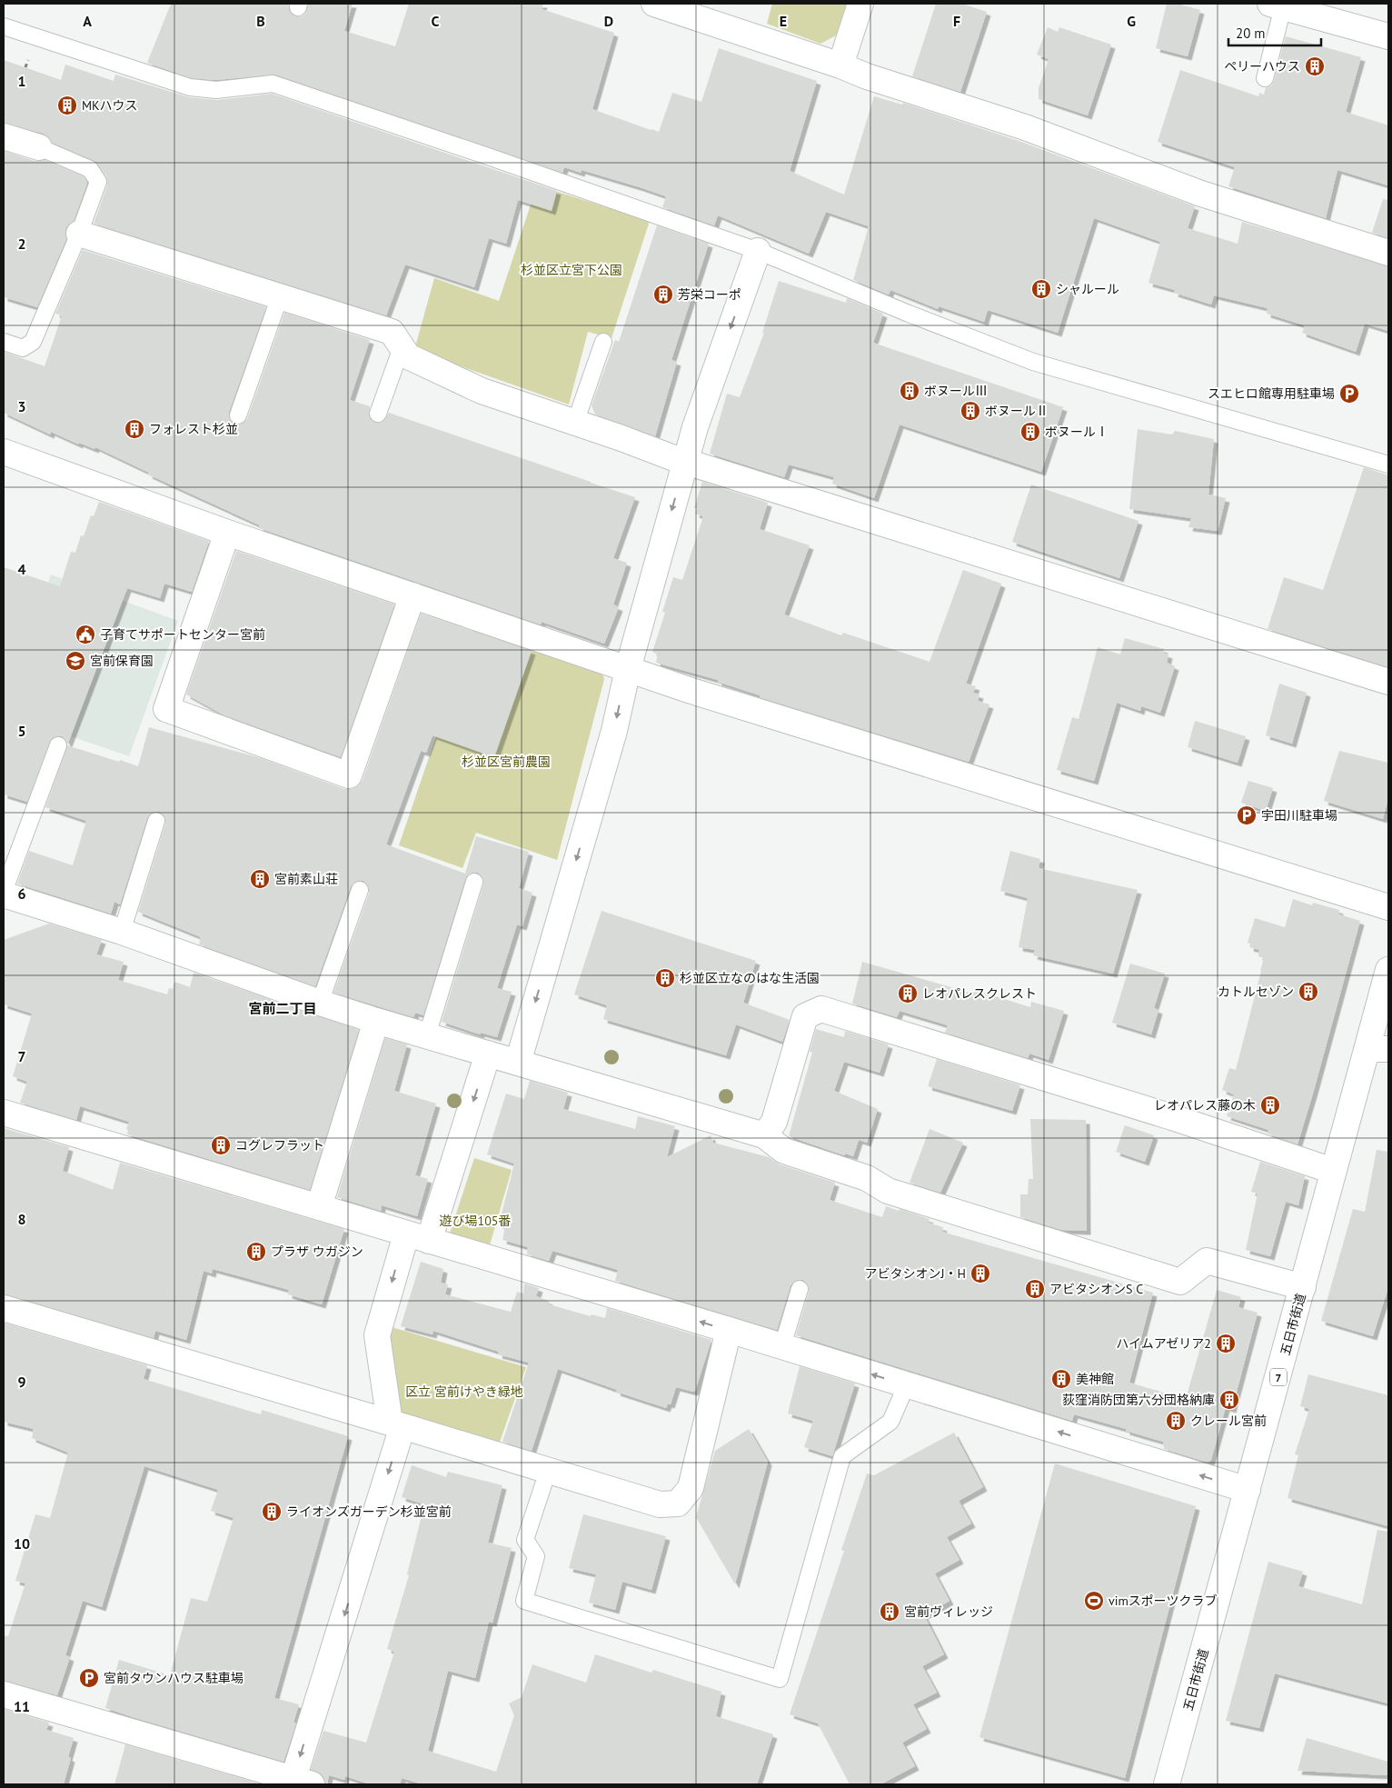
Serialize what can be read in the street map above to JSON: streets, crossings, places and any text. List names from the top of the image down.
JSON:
{
  "streets": {
    "street": ["五日市街道", "7"]
  },
  "districts": ["宮前二丁目"],
  "parks": [
    "杉並区立宮下公園",
    "杉並区宮前農園",
    "遊び場105番",
    "区立 宮前けやき緑地"
  ],
  "places": {
    "building": [
      "ペリーハウス",
      "MKハウス",
      "シャルール",
      "芳栄コーポ",
      "ボヌールⅢ",
      "ボヌールⅡ",
      "フォレスト杉並",
      "ボヌールⅠ",
      "宮前素山荘",
      "杉並区立なのはな生活園",
      "カトルセゾン",
      "レオパレスクレスト",
      "レオパレス藤の木",
      "コグレフラット",
      "プラザ ウガジン",
      "アビタシオンJ・H",
      "アビタシオンS C",
      "ハイムアゼリア2",
      "美神館",
      "荻窪消防団第六分団格納庫",
      "クレール宮前",
      "ライオンズガーデン杉並宮前",
      "宮前ヴィレッジ"
    ],
    "parking": ["スエヒロ館専用駐車場", "宇田川駐車場", "宮前タウンハウス駐車場"],
    "public building": ["子育てサポートセンター宮前"],
    "school or university": ["宮前保育園"],
    "sports": ["vimスポーツクラブ"]
  },
  "scale_bar": "20 m",
  "grid": {
    "columns": [
      "A",
      "B",
      "C",
      "D",
      "E",
      "F",
      "G"
    ],
    "rows": [
      "1",
      "2",
      "3",
      "4",
      "5",
      "6",
      "7",
      "8",
      "9",
      "10",
      "11"
    ]
  }
}
